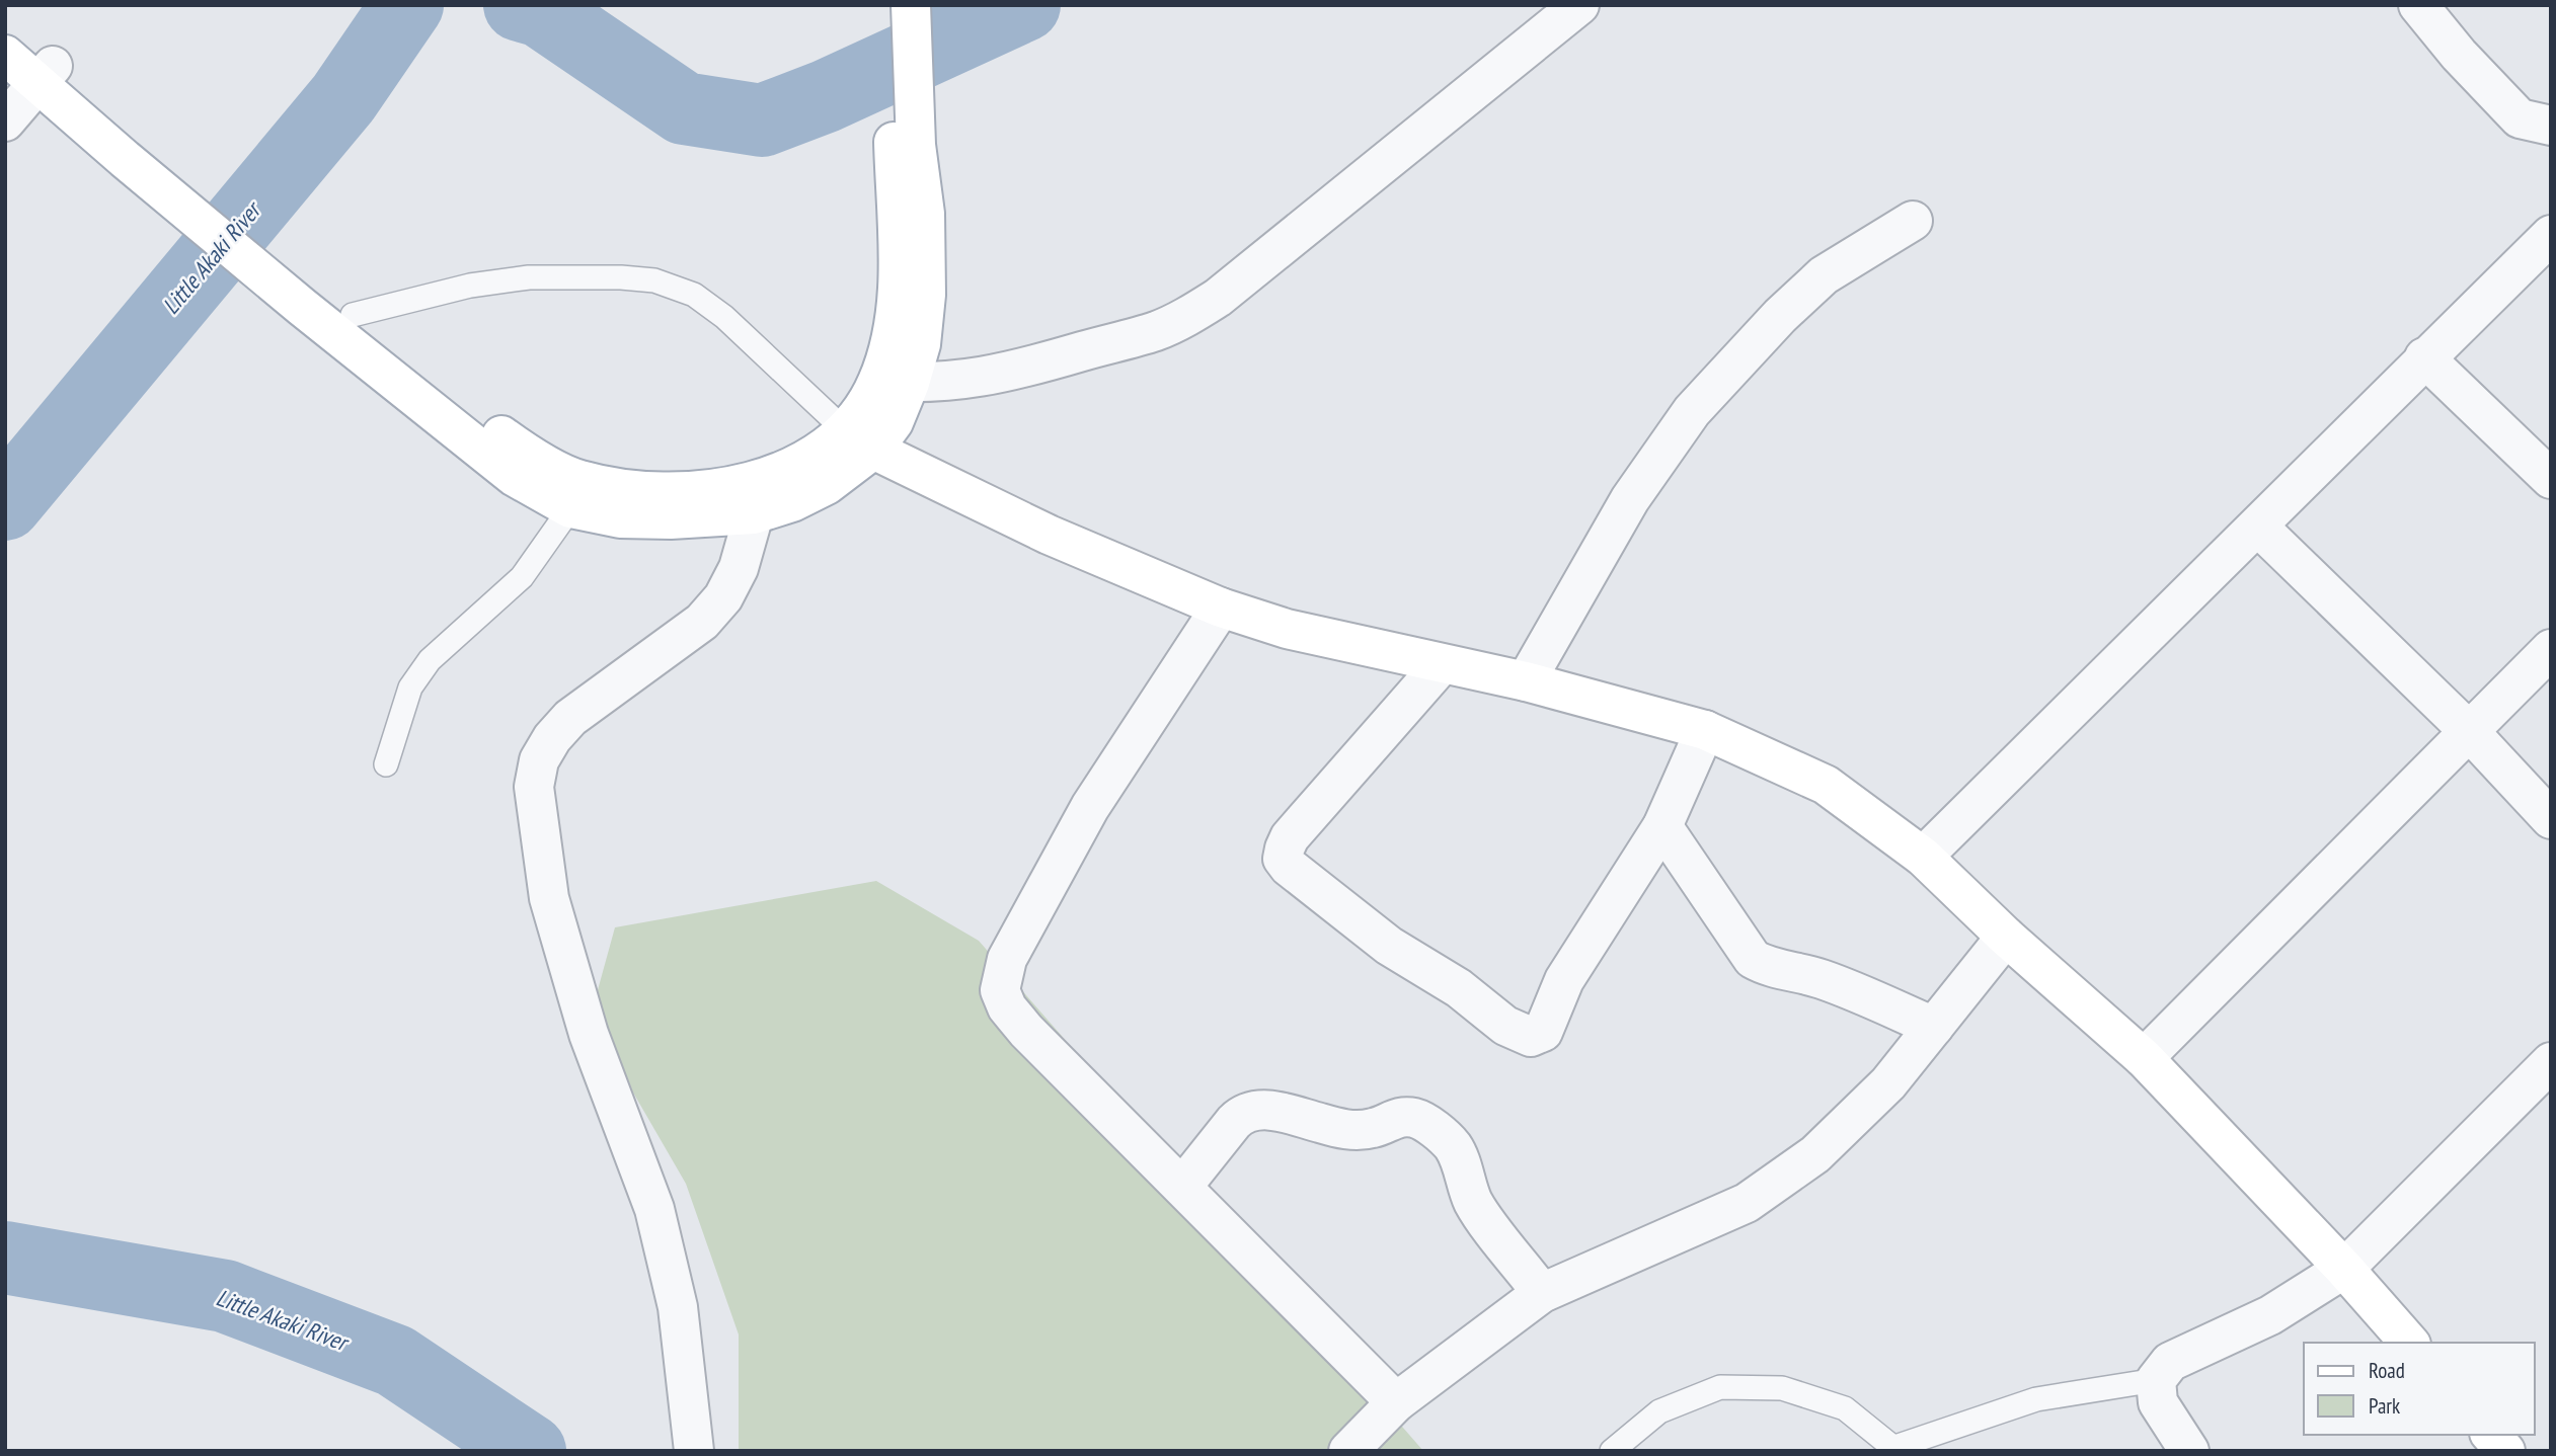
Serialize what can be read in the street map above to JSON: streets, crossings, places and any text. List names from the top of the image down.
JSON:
{
  "water": ["Little Akaki River"],
  "legend": ["Road", "Park"]
}
